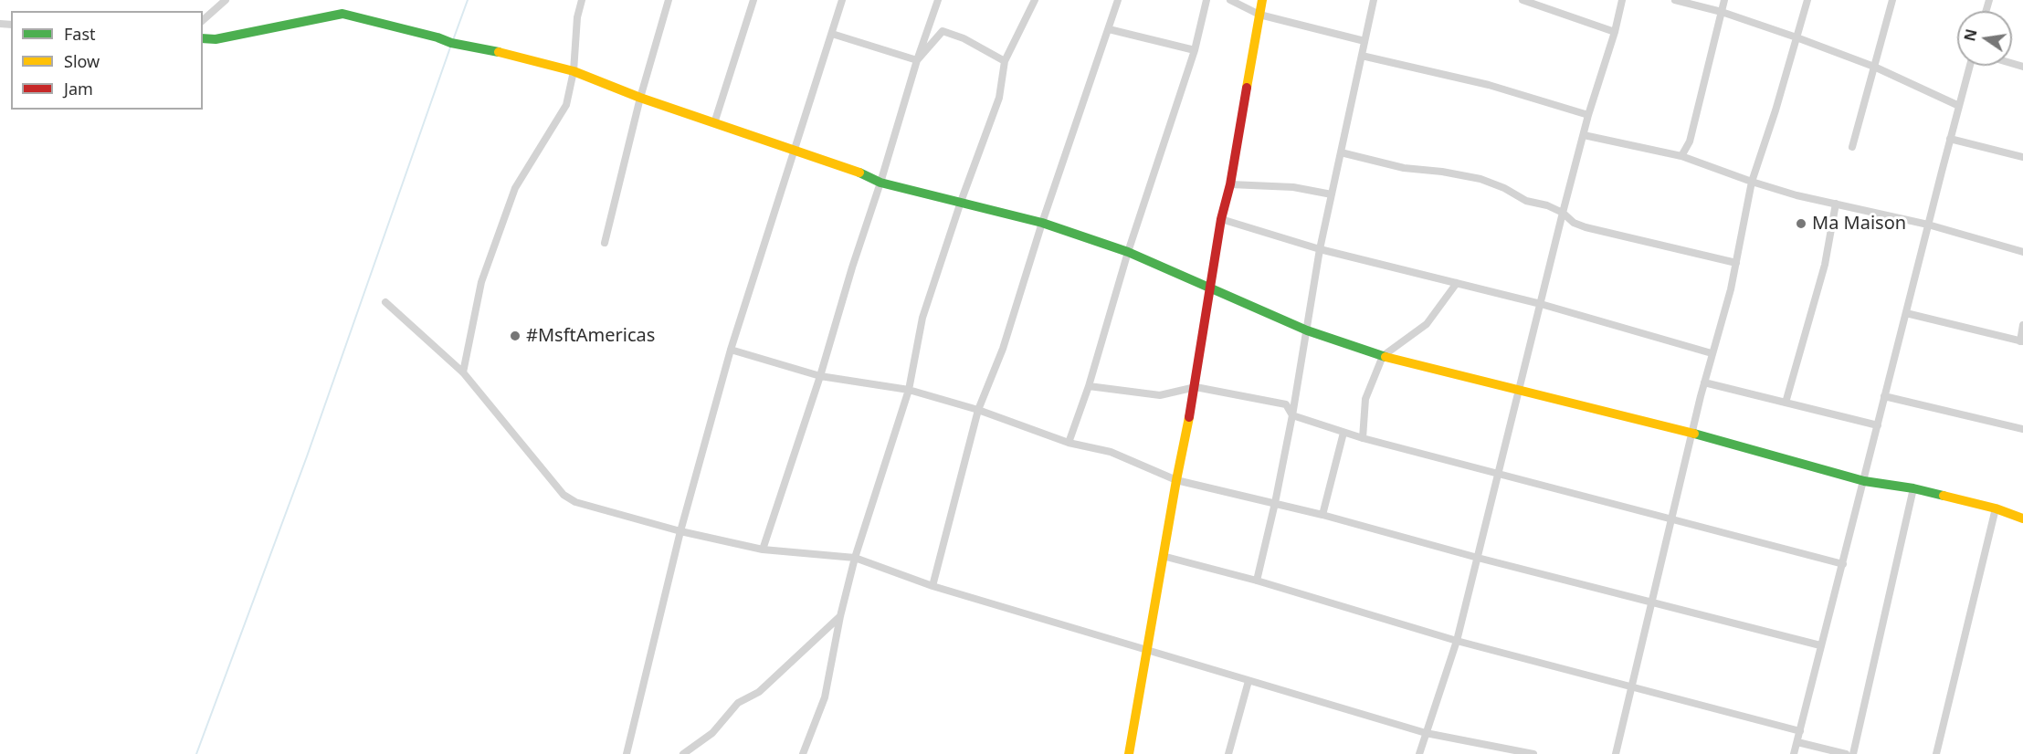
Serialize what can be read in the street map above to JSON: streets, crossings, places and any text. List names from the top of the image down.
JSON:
{
  "places": ["Ma Maison", "#MsftAmericas"],
  "legend": ["Fast", "Slow", "Jam"],
  "north": "left"
}
